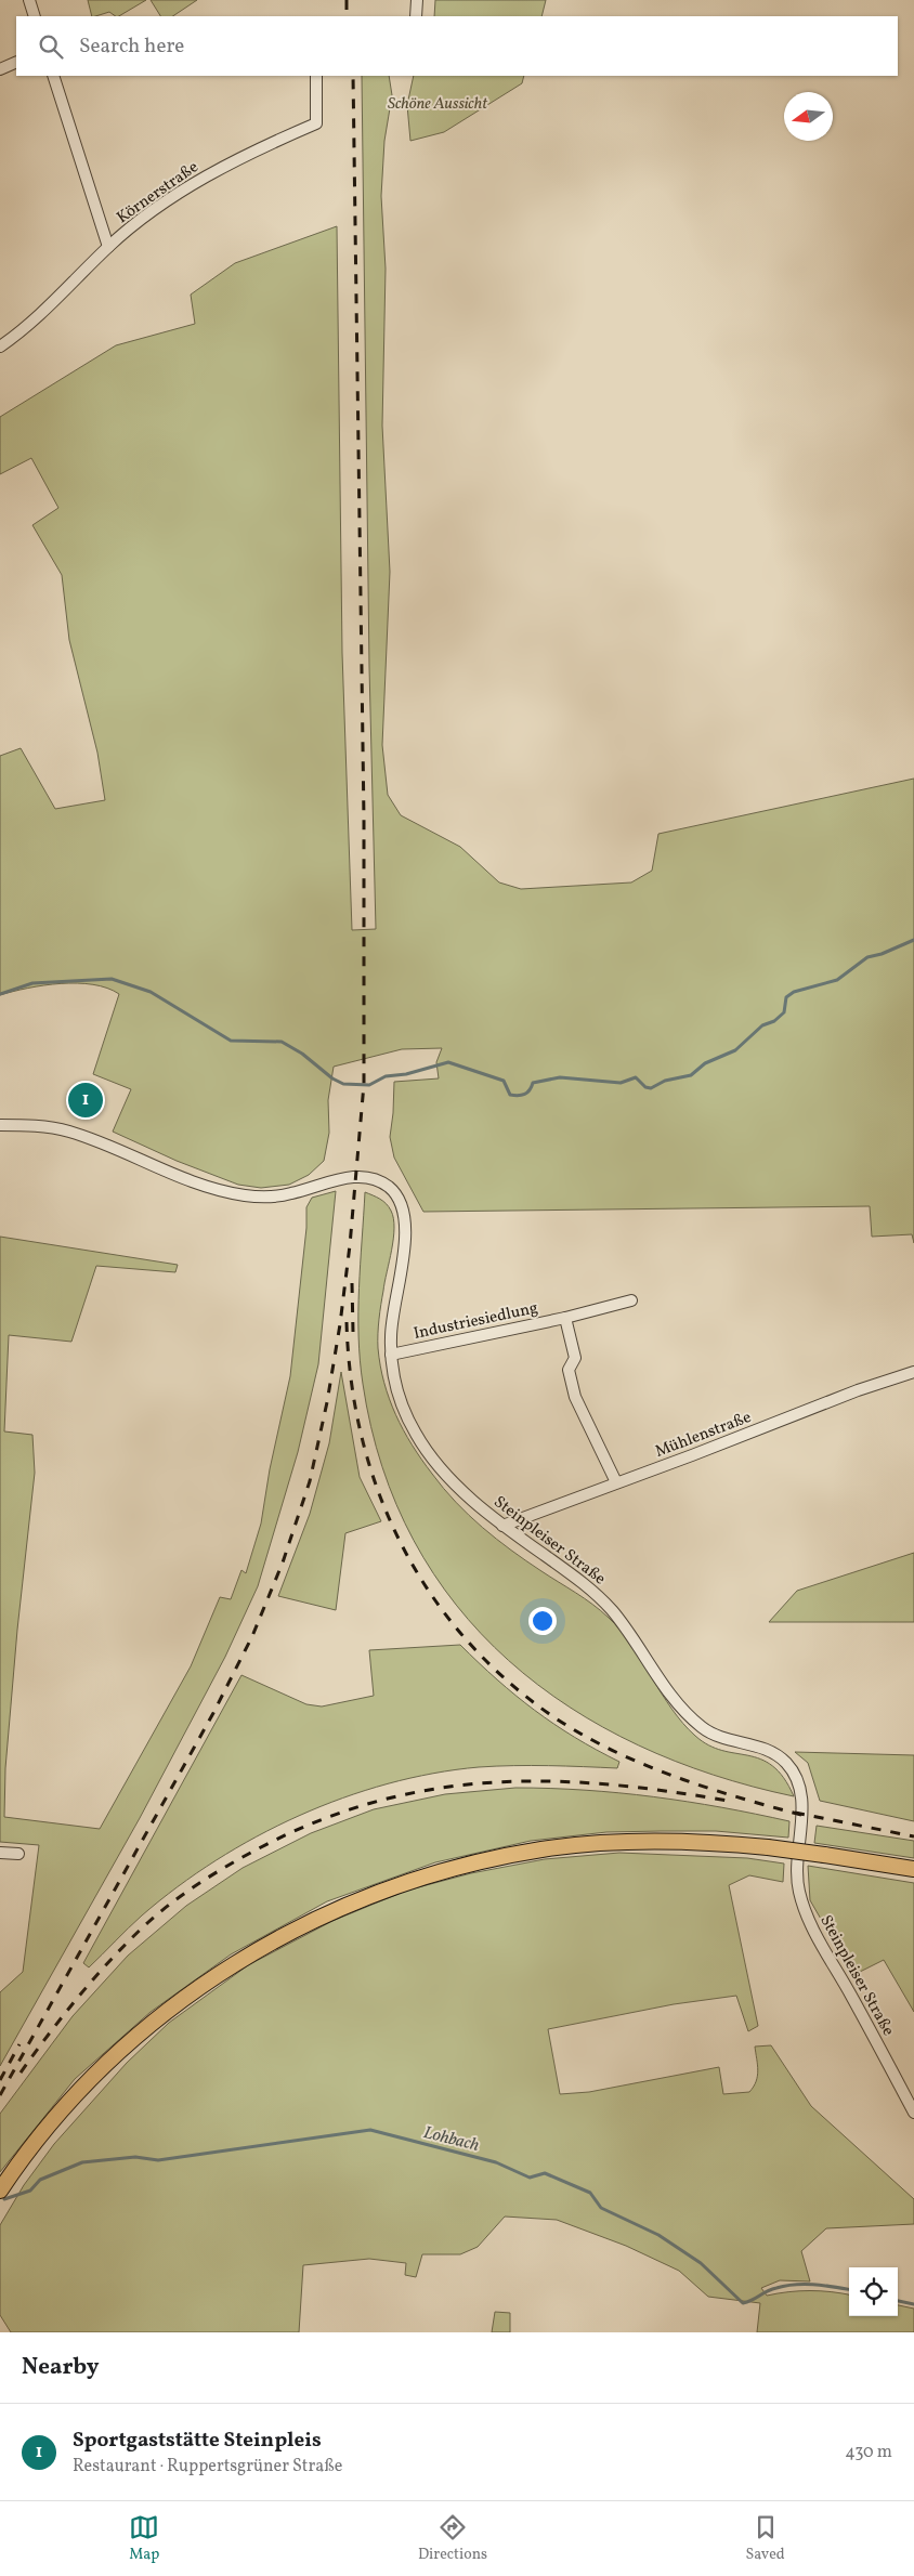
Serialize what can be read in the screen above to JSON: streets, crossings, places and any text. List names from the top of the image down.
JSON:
{
  "streets": {
    "street": [
      "Körnerstraße",
      "Industriesiedlung",
      "Mühlenstraße",
      "Steinpleiser Straße"
    ]
  },
  "crossings": [
    ["Industriesiedlung", "Steinpleiser Straße"],
    ["Mühlenstraße", "Steinpleiser Straße"]
  ],
  "water": ["Lohbach"],
  "parks": ["Schöne Aussicht"],
  "north": "left",
  "page": {
    "search": "Search here",
    "pins": "1",
    "heading": "Nearby",
    "list": [
      {
        "mark": "1",
        "name": "Sportgaststätte Steinpleis",
        "note": "Restaurant · Ruppertsgrüner Straße",
        "value": "430 m"
      }
    ],
    "nav": ["Map", "Directions", "Saved"]
  }
}
